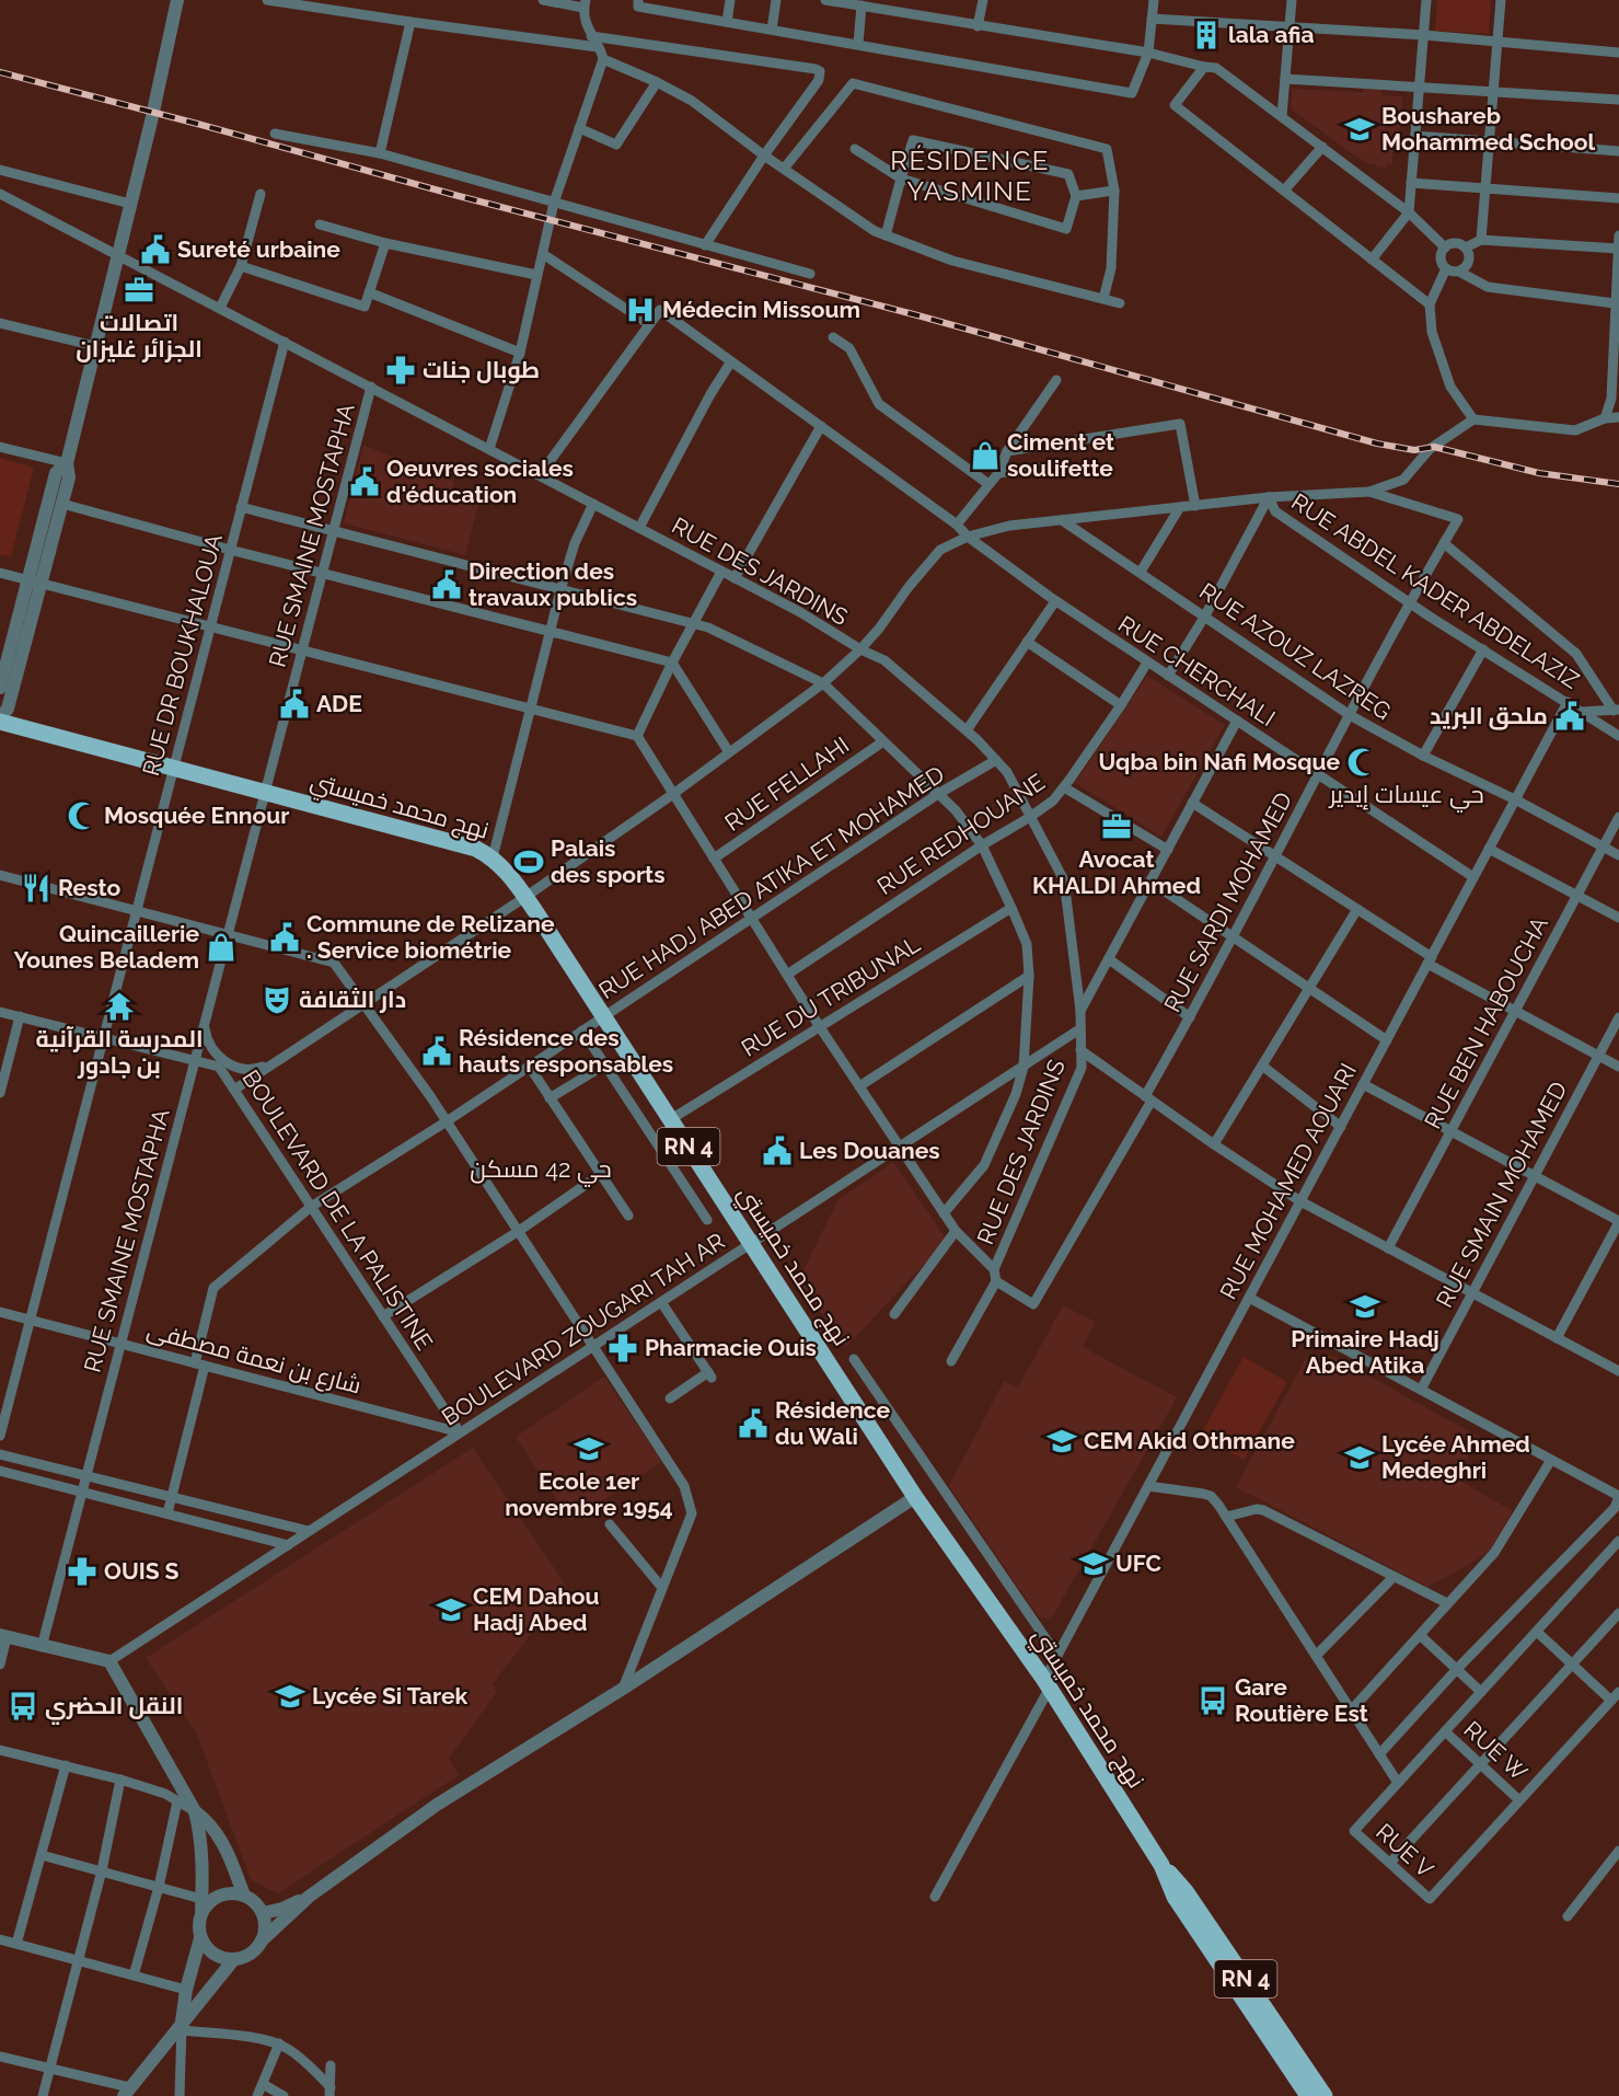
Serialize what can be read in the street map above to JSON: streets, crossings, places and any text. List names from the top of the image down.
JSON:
{
  "streets": {
    "main road": ["نهج محمد خميستي", "RN 4"],
    "street": [
      "RUE SMAINE MOSTAPHA",
      "RUE DES JARDINS",
      "RUE ABDEL KADER ABDELAZIZ",
      "RUE AZOUZ LAZREG",
      "RUE DR BOUKHALOUA",
      "RUE CHERCHALI",
      "RUE FELLAHI",
      "RUE REDHOUANE",
      "RUE HADJ ABED ATIKA ET MOHAMED",
      "RUE SARDI MOHAMED",
      "RUE DU TRIBUNAL",
      "RUE BEN HABOUCHA",
      "RUE MOHAMED AOUARI",
      "RUE SMAIN MOHAMED",
      "BOULEVARD DE LA PALISTINE",
      "BOULEVARD ZOUGARI TAH AR",
      "شارع بن نعمة مصطفى",
      "RUE W",
      "RUE V"
    ]
  },
  "crossings": [
    ["RUE SMAINE MOSTAPHA", "RUE DES JARDINS"],
    ["RUE SMAINE MOSTAPHA", "نهج محمد خميستي"],
    ["RUE SMAINE MOSTAPHA", "BOULEVARD DE LA PALISTINE"],
    ["RUE SMAINE MOSTAPHA", "شارع بن نعمة مصطفى"],
    ["RUE DES JARDINS", "RUE DR BOUKHALOUA"],
    ["RUE DES JARDINS", "RUE REDHOUANE"],
    ["RUE DES JARDINS", "RUE HADJ ABED ATIKA ET MOHAMED"],
    ["RUE DES JARDINS", "BOULEVARD ZOUGARI TAH AR"],
    ["RUE ABDEL KADER ABDELAZIZ", "RUE SARDI MOHAMED"],
    ["RUE ABDEL KADER ABDELAZIZ", "RUE MOHAMED AOUARI"],
    ["RUE AZOUZ LAZREG", "RUE SARDI MOHAMED"],
    ["RUE AZOUZ LAZREG", "RUE BEN HABOUCHA"],
    ["RUE AZOUZ LAZREG", "RUE MOHAMED AOUARI"],
    ["RUE DR BOUKHALOUA", "نهج محمد خميستي"],
    ["RUE DR BOUKHALOUA", "BOULEVARD DE LA PALISTINE"],
    ["RUE DR BOUKHALOUA", "شارع بن نعمة مصطفى"],
    ["RUE CHERCHALI", "RUE REDHOUANE"],
    ["RUE CHERCHALI", "RUE SARDI MOHAMED"],
    ["RUE CHERCHALI", "RUE MOHAMED AOUARI"],
    ["نهج محمد خميستي", "RUE HADJ ABED ATIKA ET MOHAMED"],
    ["نهج محمد خميستي", "RUE DU TRIBUNAL"],
    ["نهج محمد خميستي", "RN 4"],
    ["نهج محمد خميستي", "RUE MOHAMED AOUARI"],
    ["نهج محمد خميستي", "BOULEVARD ZOUGARI TAH AR"],
    ["RUE HADJ ABED ATIKA ET MOHAMED", "BOULEVARD DE LA PALISTINE"],
    ["RUE HADJ ABED ATIKA ET MOHAMED", "شارع بن نعمة مصطفى"],
    ["BOULEVARD DE LA PALISTINE", "BOULEVARD ZOUGARI TAH AR"],
    ["BOULEVARD DE LA PALISTINE", "شارع بن نعمة مصطفى"],
    ["BOULEVARD ZOUGARI TAH AR", "شارع بن نعمة مصطفى"],
    ["RUE W", "RUE V"]
  ],
  "districts": ["RÉSIDENCE YASMINE", "حي عيسات إيدير", "حي 42 مسكن"],
  "places": {
    "building": ["lala afia"],
    "school or university": [
      "Boushareb Mohammed School",
      "Primaire Hadj Abed Atika",
      "CEM Akid Othmane",
      "Ecole 1er novembre 1954",
      "Lycée Ahmed Medeghri",
      "UFC",
      "CEM Dahou Hadj Abed",
      "Lycée Si Tarek"
    ],
    "public building": [
      "Sureté urbaine",
      "Oeuvres sociales d'éducation",
      "Direction des travaux publics",
      "ADE",
      "ملحق البريد",
      "Commune de Relizane . Service biométrie",
      "Résidence des hauts responsables",
      "Les Douanes",
      "Résidence du Wali"
    ],
    "office": ["اتصالات الجزائر غليزان", "Avocat KHALDI Ahmed"],
    "hospital": ["Médecin Missoum"],
    "pharmacy": ["طوبال جنات", "Pharmacie Ouis", "OUIS S"],
    "shop": ["Ciment et soulifette", "Quincaillerie Younes Beladem"],
    "mosque": ["Uqba bin Nafi Mosque", "Mosquée Ennour"],
    "sports": ["Palais des sports"],
    "restaurant": ["Resto"],
    "theatre": ["دار الثقافة"],
    "temple": ["المدرسة القرآنية بن جادور"],
    "bus stop": ["Gare Routière Est", "النقل الحضري"]
  }
}
